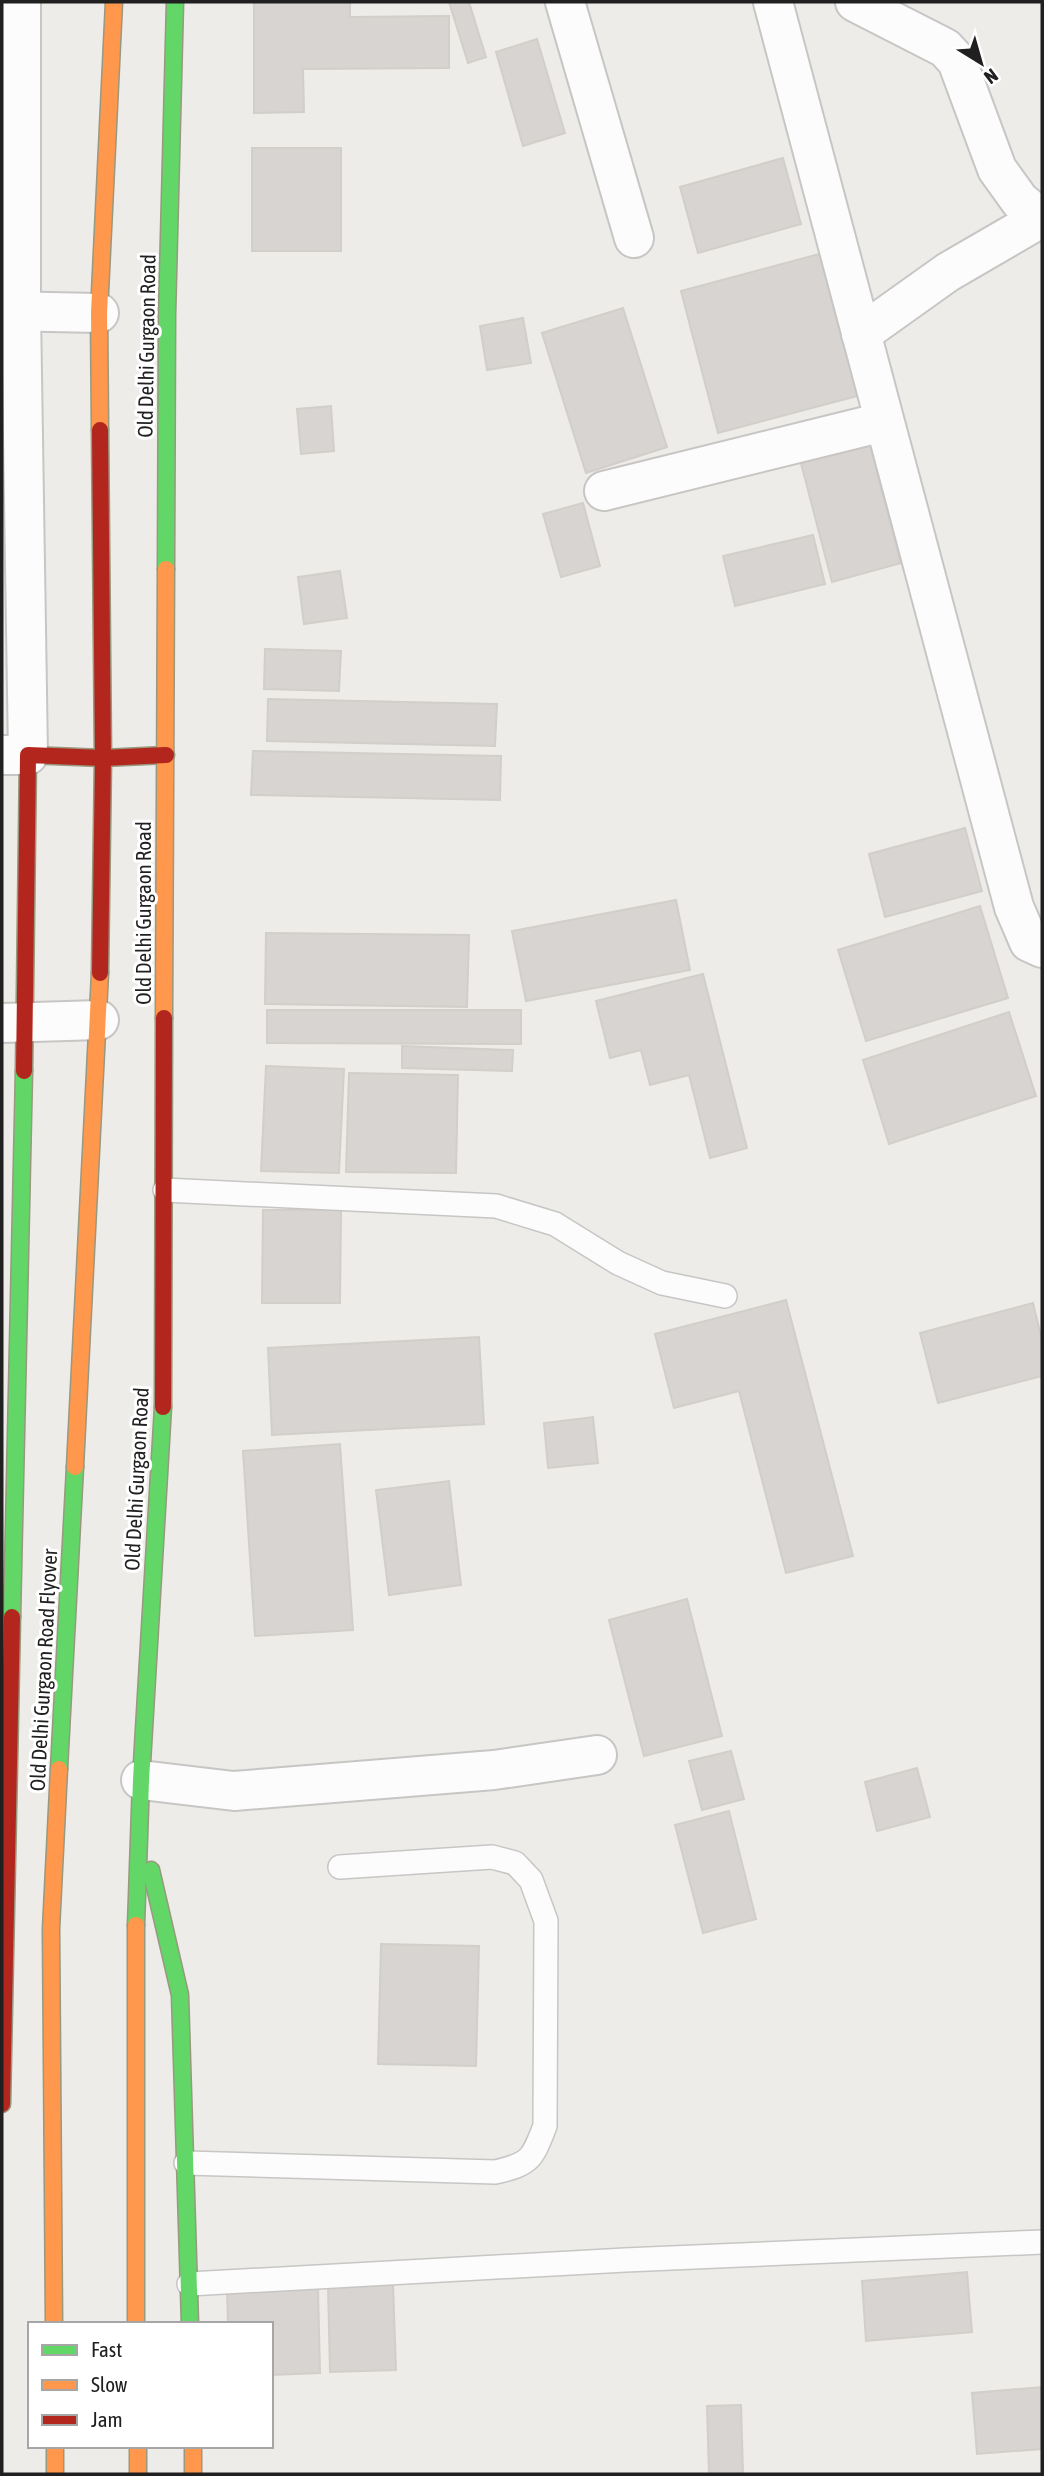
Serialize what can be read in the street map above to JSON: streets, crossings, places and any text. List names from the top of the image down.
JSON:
{
  "streets": {
    "main road": ["Old Delhi Gurgaon Road", "Old Delhi Gurgaon Road Flyover"]
  },
  "crossings": [
    ["Old Delhi Gurgaon Road", "Old Delhi Gurgaon Road Flyover"]
  ],
  "legend": ["Fast", "Slow", "Jam"],
  "north": "bottom right"
}
